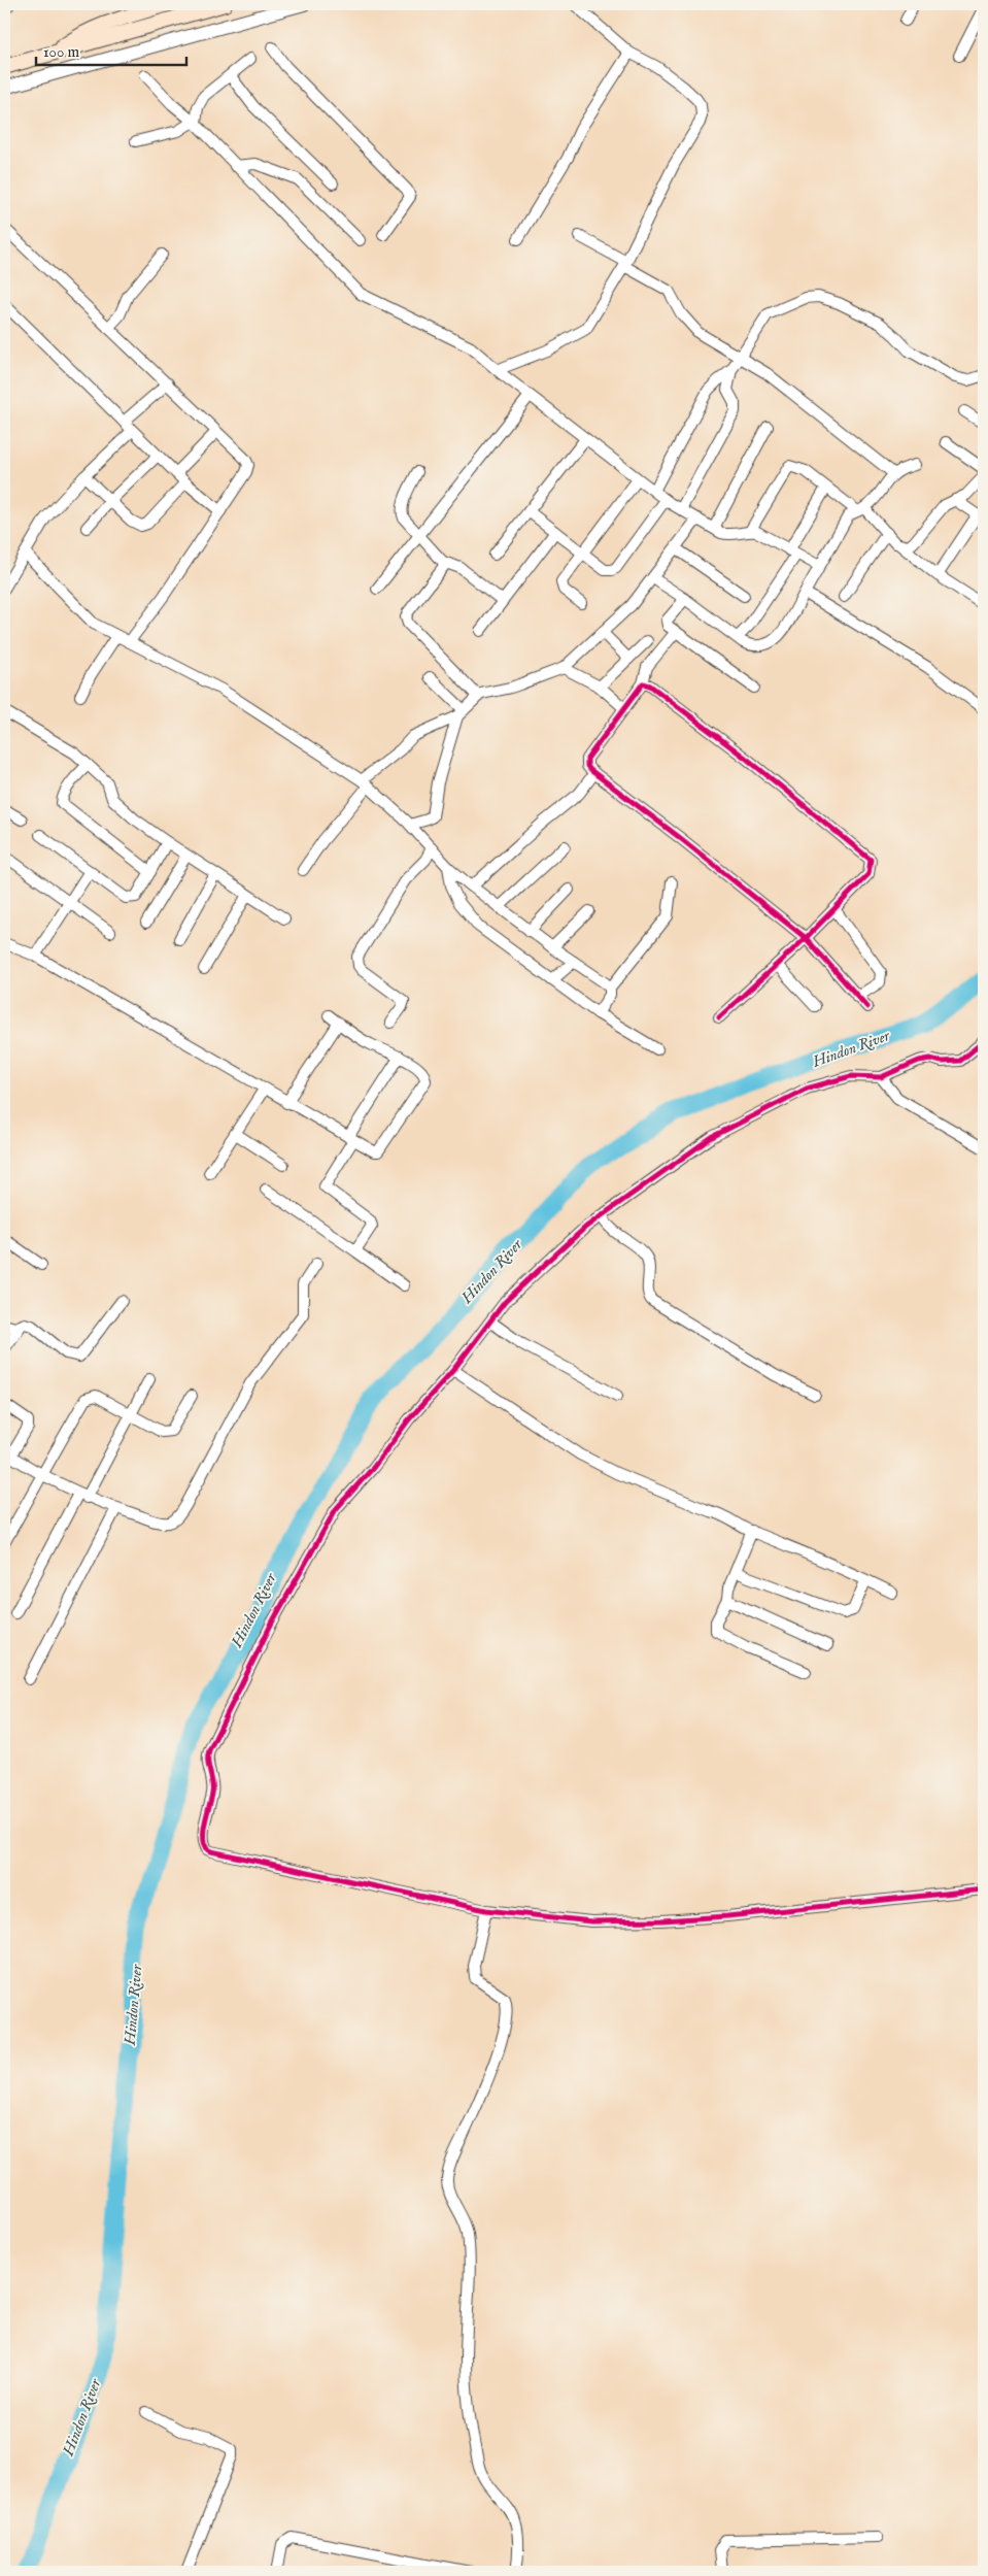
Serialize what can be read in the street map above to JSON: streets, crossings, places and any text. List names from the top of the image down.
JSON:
{
  "water": ["Hindon River"],
  "scale_bar": "100 m"
}
